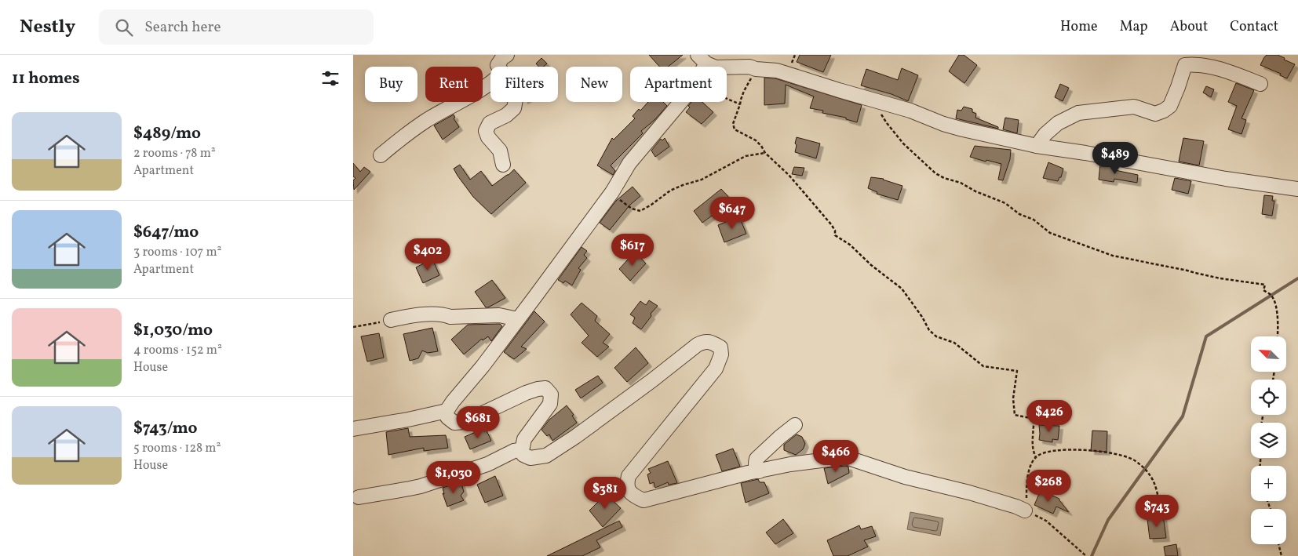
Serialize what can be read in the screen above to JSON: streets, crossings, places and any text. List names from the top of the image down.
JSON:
{
  "north": "top left",
  "page": {
    "header": "Nestly",
    "search": "Search here",
    "nav": [
      "Home",
      "Map",
      "About",
      "Contact"
    ],
    "heading": "11 homes",
    "chip": [
      "Buy",
      "Rent",
      "Filters",
      "New",
      "Apartment"
    ],
    "list": [
      {
        "name": "$489/mo",
        "note": "2 rooms · 78 m² · Apartment"
      },
      {
        "name": "$647/mo",
        "note": "3 rooms · 107 m² · Apartment"
      },
      {
        "name": "$1,030/mo",
        "note": "4 rooms · 152 m² · House"
      },
      {
        "name": "$743/mo",
        "note": "5 rooms · 128 m² · House"
      }
    ],
    "price": [
      "$489",
      "$647",
      "$617",
      "$402",
      "$426",
      "$681",
      "$466",
      "$1,030",
      "$268",
      "$381",
      "$743"
    ],
    "map_buttons": ["+", "−"]
  }
}
